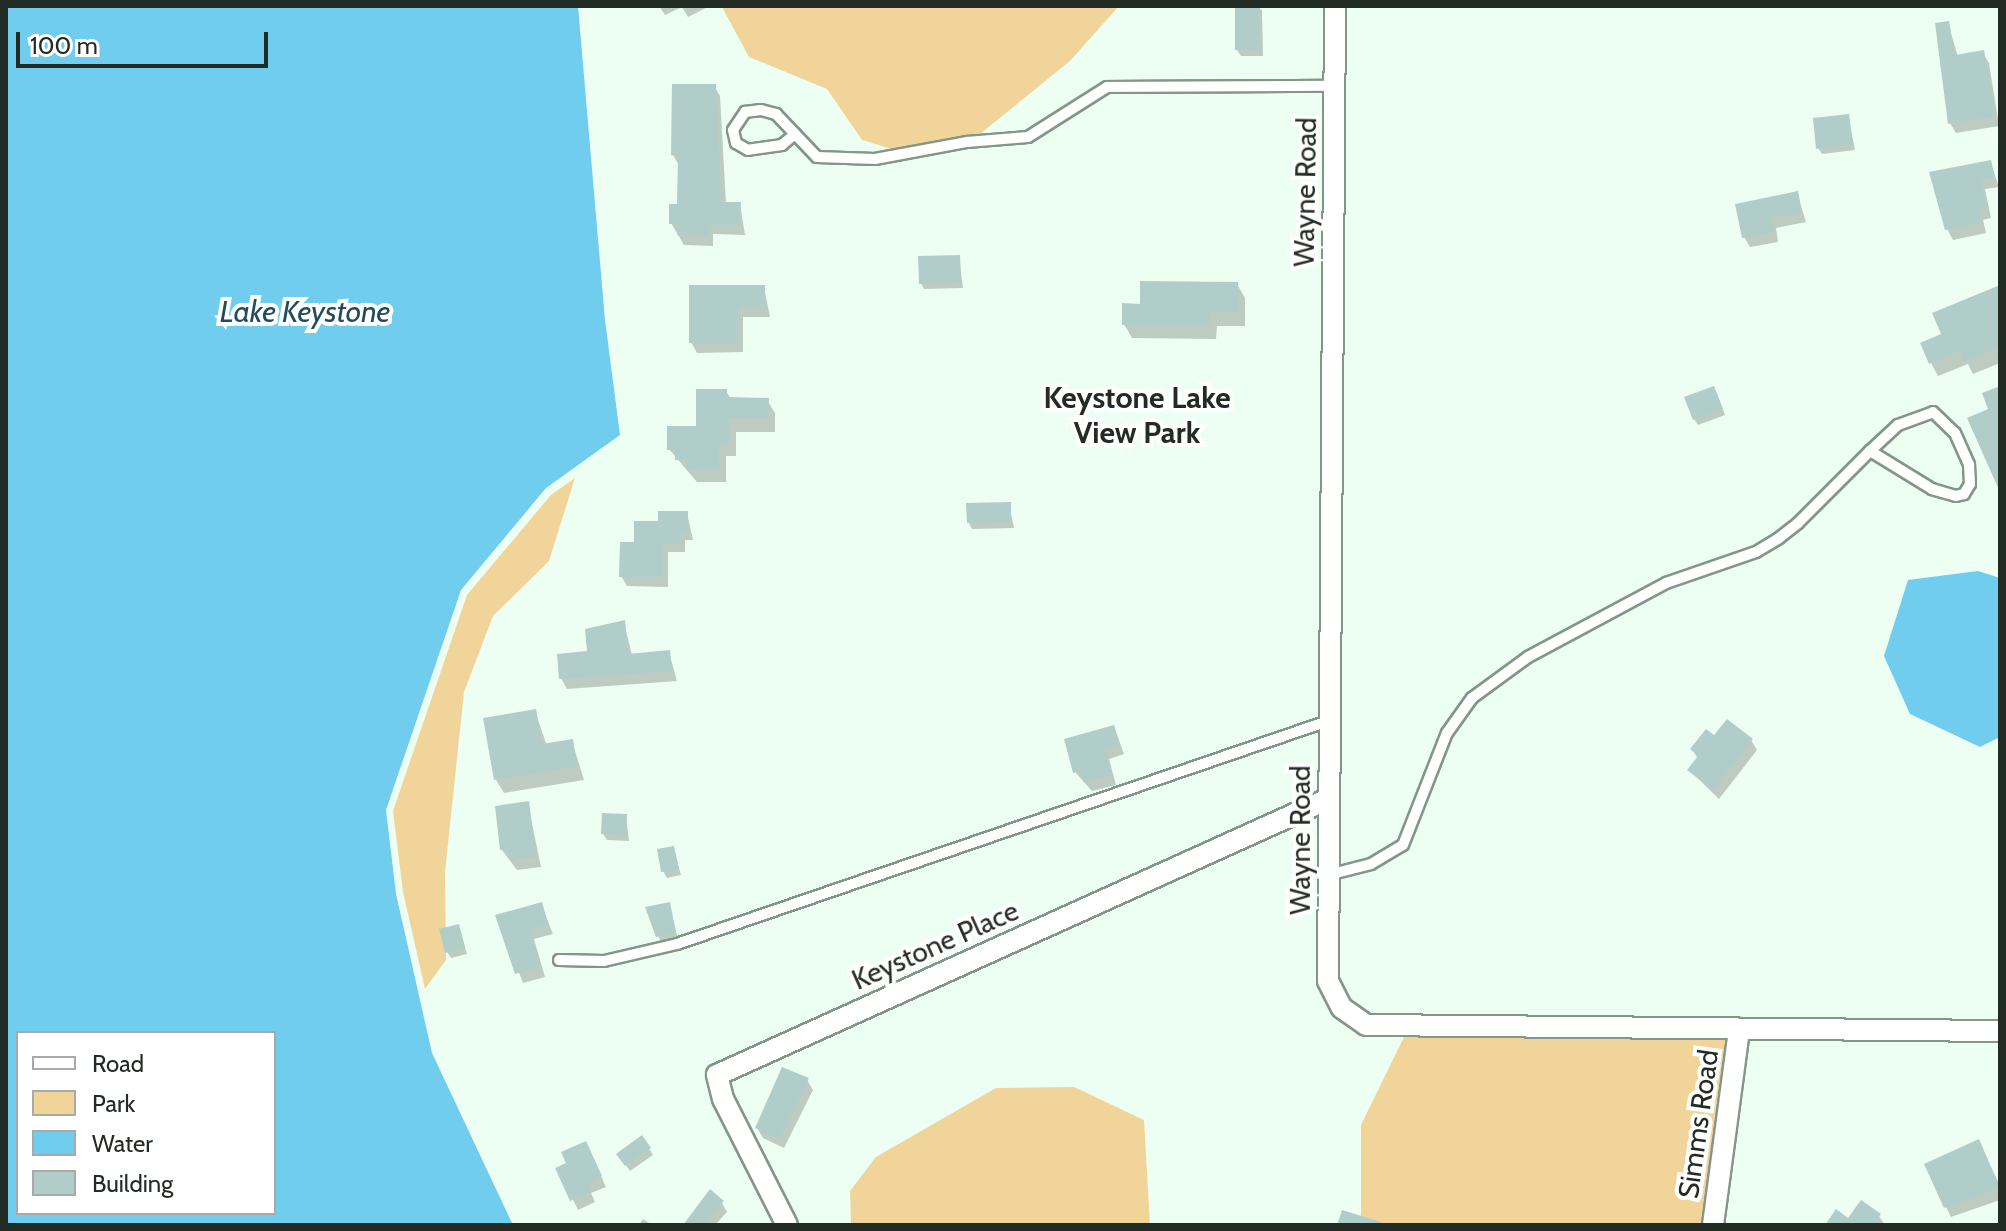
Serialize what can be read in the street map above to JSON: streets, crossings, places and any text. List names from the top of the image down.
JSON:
{
  "streets": {
    "street": ["Wayne Road", "Keystone Place", "Simms Road"]
  },
  "crossings": [
    ["Wayne Road", "Keystone Place"],
    ["Wayne Road", "Simms Road"]
  ],
  "districts": ["Keystone Lake View Park"],
  "water": ["Lake Keystone"],
  "legend": [
    "Road",
    "Park",
    "Water",
    "Building"
  ],
  "scale_bar": "100 m"
}
